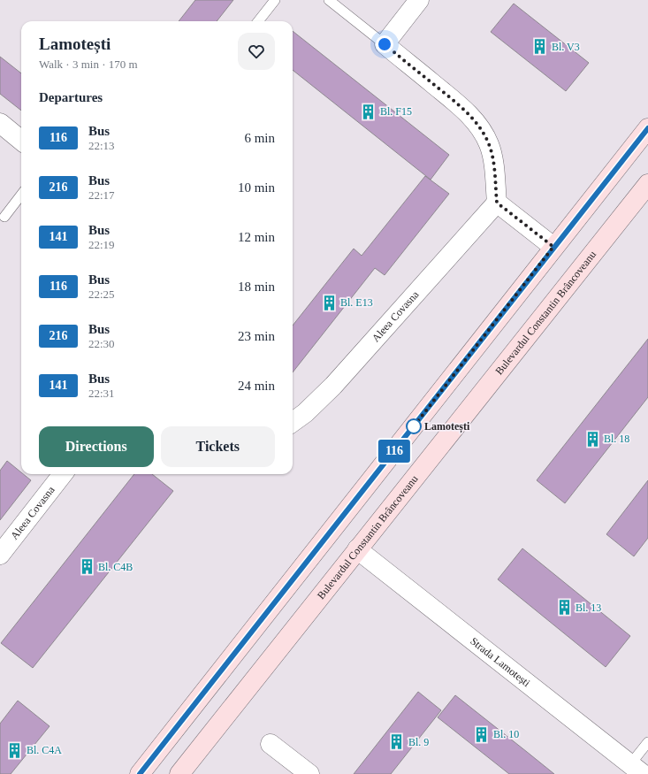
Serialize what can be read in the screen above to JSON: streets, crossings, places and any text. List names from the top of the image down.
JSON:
{
  "streets": {
    "main road": ["Bulevardul Constantin Brâncoveanu"],
    "street": ["Aleea Covasna", "Strada Lamotești"]
  },
  "crossings": [
    ["Bulevardul Constantin Brâncoveanu", "Strada Lamotești"]
  ],
  "places": {
    "building": [
      "Bl. V3",
      "Bl. F15",
      "Bl. E13",
      "Bl. 18",
      "Bl. C4B",
      "Bl. 13",
      "Bl. 10",
      "Bl. 9",
      "Bl. C4A"
    ],
    "other": ["Lamotești"]
  },
  "lines": ["bus line 116"],
  "page": {
    "on_map": "116",
    "heading": [
      ["Lamotești", "Walk · 3 min · 170 m"],
      "Departures"
    ],
    "list": [
      {
        "mark": "116",
        "name": "Bus",
        "note": "22:13",
        "value": "6 min"
      },
      {
        "mark": "216",
        "name": "Bus",
        "note": "22:17",
        "value": "10 min"
      },
      {
        "mark": "141",
        "name": "Bus",
        "note": "22:19",
        "value": "12 min"
      },
      {
        "mark": "116",
        "name": "Bus",
        "note": "22:25",
        "value": "18 min"
      },
      {
        "mark": "216",
        "name": "Bus",
        "note": "22:30",
        "value": "23 min"
      },
      {
        "mark": "141",
        "name": "Bus",
        "note": "22:31",
        "value": "24 min"
      }
    ],
    "buttons": ["Directions", "Tickets"]
  }
}
